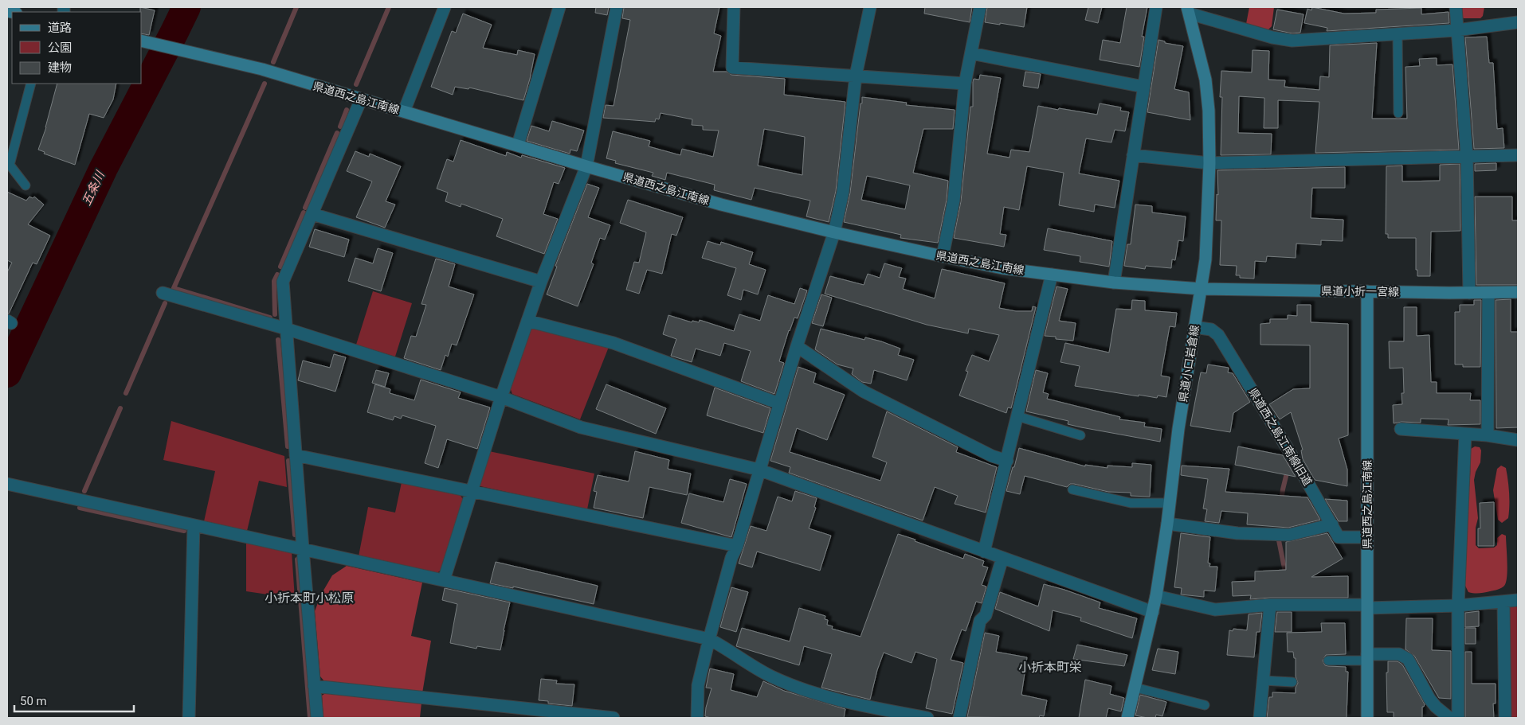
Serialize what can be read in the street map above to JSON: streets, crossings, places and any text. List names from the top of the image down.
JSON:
{
  "streets": {
    "main road": ["県道西之島江南線", "県道小折一宮線", "県道小口岩倉線"],
    "street": ["県道西之島江南線旧道"]
  },
  "crossings": [
    ["県道西之島江南線", "県道小折一宮線"],
    ["県道西之島江南線", "県道小口岩倉線"],
    ["県道西之島江南線", "県道西之島江南線旧道"],
    ["県道小折一宮線", "県道小口岩倉線"],
    ["県道小口岩倉線", "県道西之島江南線旧道"]
  ],
  "districts": ["小折本町小松原", "小折本町栄"],
  "water": ["五条川"],
  "legend": ["道路", "公園", "建物"],
  "scale_bar": "50 m"
}
